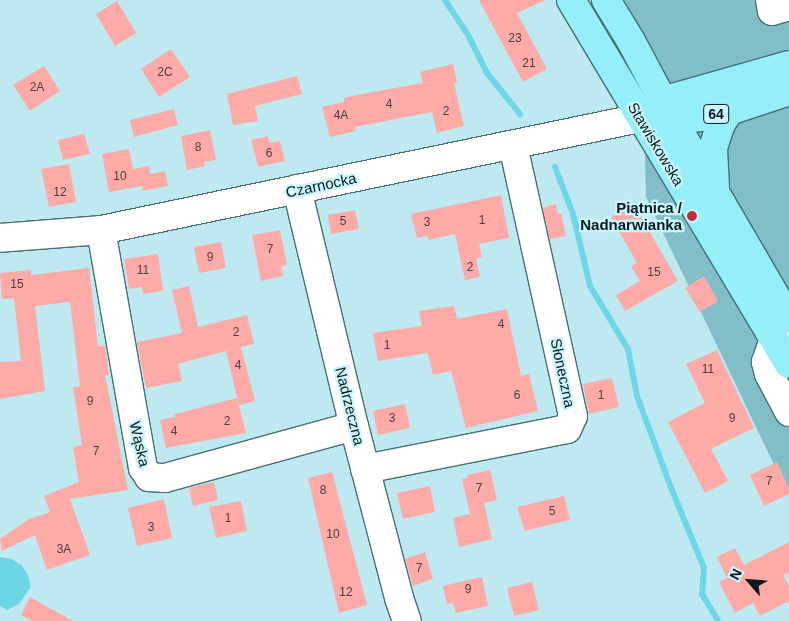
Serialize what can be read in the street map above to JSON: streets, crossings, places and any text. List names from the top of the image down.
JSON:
{
  "streets": {
    "main road": ["64", "Stawiskowska"],
    "street": [
      "Czarnocka",
      "Słoneczna",
      "Nadrzeczna",
      "Wąska"
    ]
  },
  "crossings": [
    ["64", "Stawiskowska"],
    ["Stawiskowska", "Czarnocka"],
    ["Czarnocka", "Słoneczna"],
    ["Czarnocka", "Nadrzeczna"],
    ["Czarnocka", "Wąska"],
    ["Słoneczna", "Nadrzeczna"],
    ["Nadrzeczna", "Wąska"]
  ],
  "places": ["Piątnica / Nadnarwianka"],
  "house_numbers": [
    "23",
    "21",
    "2C",
    "2A",
    "4",
    "2",
    "4A",
    "8",
    "6",
    "10",
    "12",
    "1",
    "5",
    "3",
    "7",
    "9",
    "2",
    "11",
    "15",
    "15",
    "4",
    "2",
    "1",
    "4",
    "11",
    "6",
    "1",
    "9",
    "3",
    "9",
    "2",
    "4",
    "7",
    "7",
    "7",
    "8",
    "5",
    "1",
    "3",
    "10",
    "3A",
    "7",
    "9",
    "12"
  ],
  "north": "top left"
}
